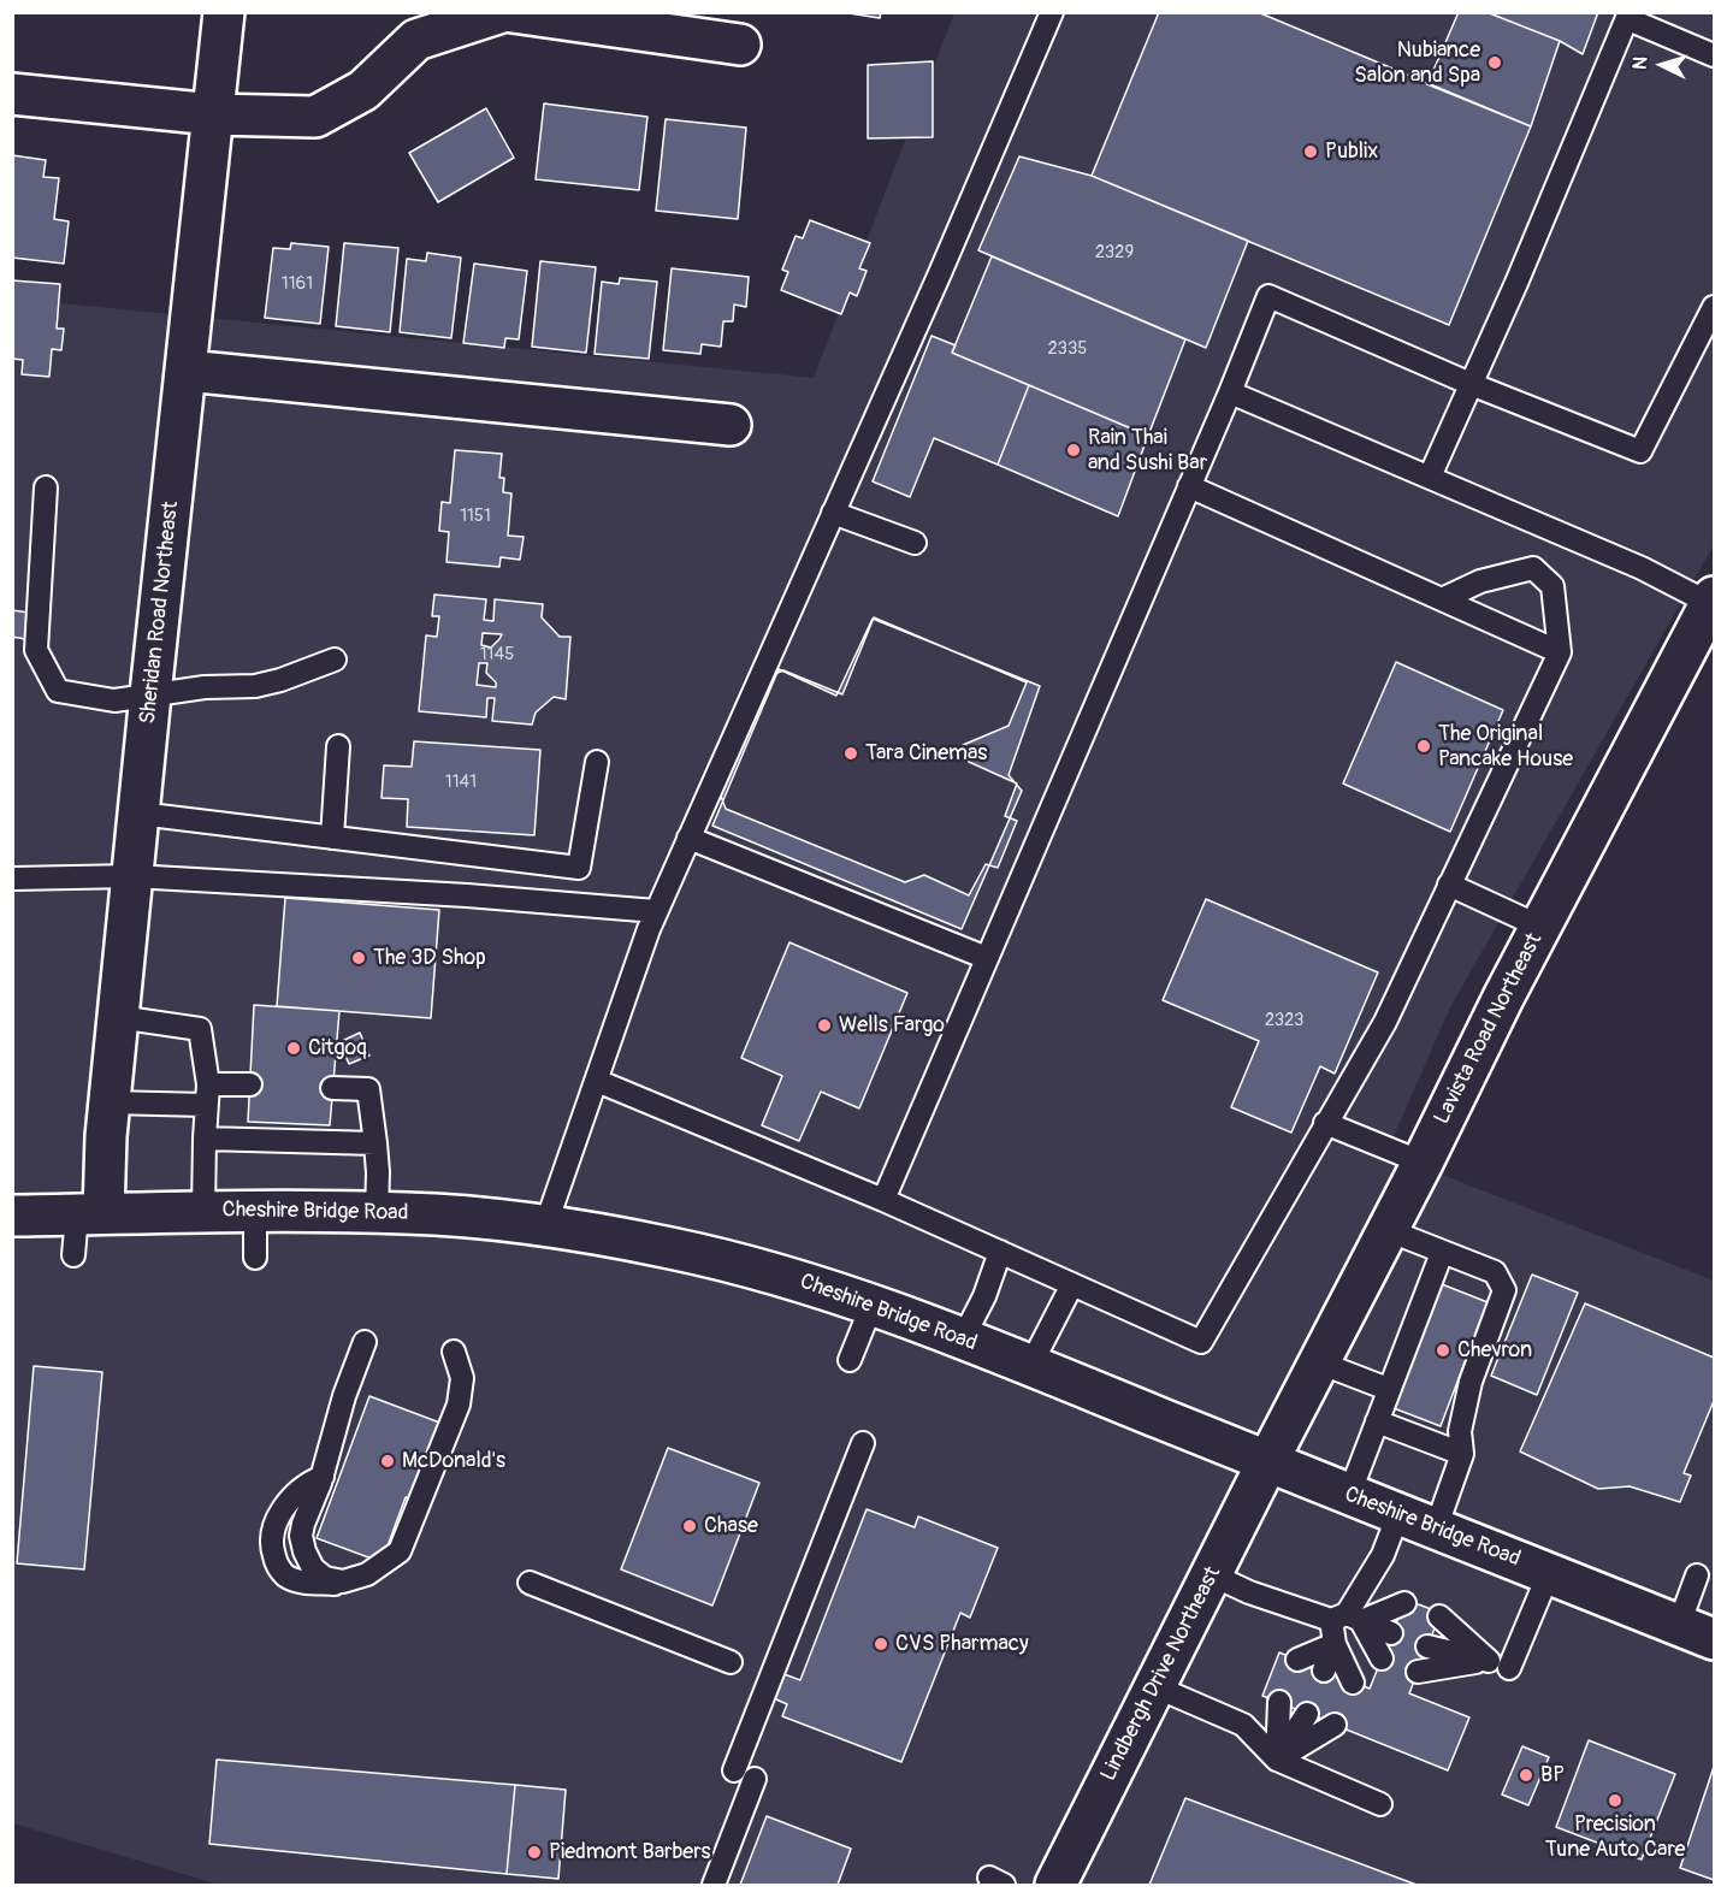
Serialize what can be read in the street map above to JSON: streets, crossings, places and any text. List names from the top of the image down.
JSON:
{
  "streets": {
    "main road": [
      "Sheridan Road Northeast",
      "Lavista Road Northeast",
      "Cheshire Bridge Road",
      "Lindbergh Drive Northeast"
    ]
  },
  "crossings": [
    ["Sheridan Road Northeast", "Cheshire Bridge Road"],
    ["Lavista Road Northeast", "Cheshire Bridge Road"],
    ["Lavista Road Northeast", "Lindbergh Drive Northeast"],
    ["Cheshire Bridge Road", "Lindbergh Drive Northeast"]
  ],
  "places": [
    "Nubiance Salon and Spa",
    "Publix",
    "Rain Thai and Sushi Bar",
    "The Original Pancake House",
    "Tara Cinemas",
    "The 3D Shop",
    "Wells Fargo",
    "Citgoq",
    "Chevron",
    "McDonald's",
    "Chase",
    "CVS Pharmacy",
    "BP",
    "Precision Tune Auto Care",
    "Piedmont Barbers"
  ],
  "house_numbers": [
    "2329",
    "1161",
    "2335",
    "1151",
    "1145",
    "1141",
    "2323"
  ],
  "north": "left"
}
